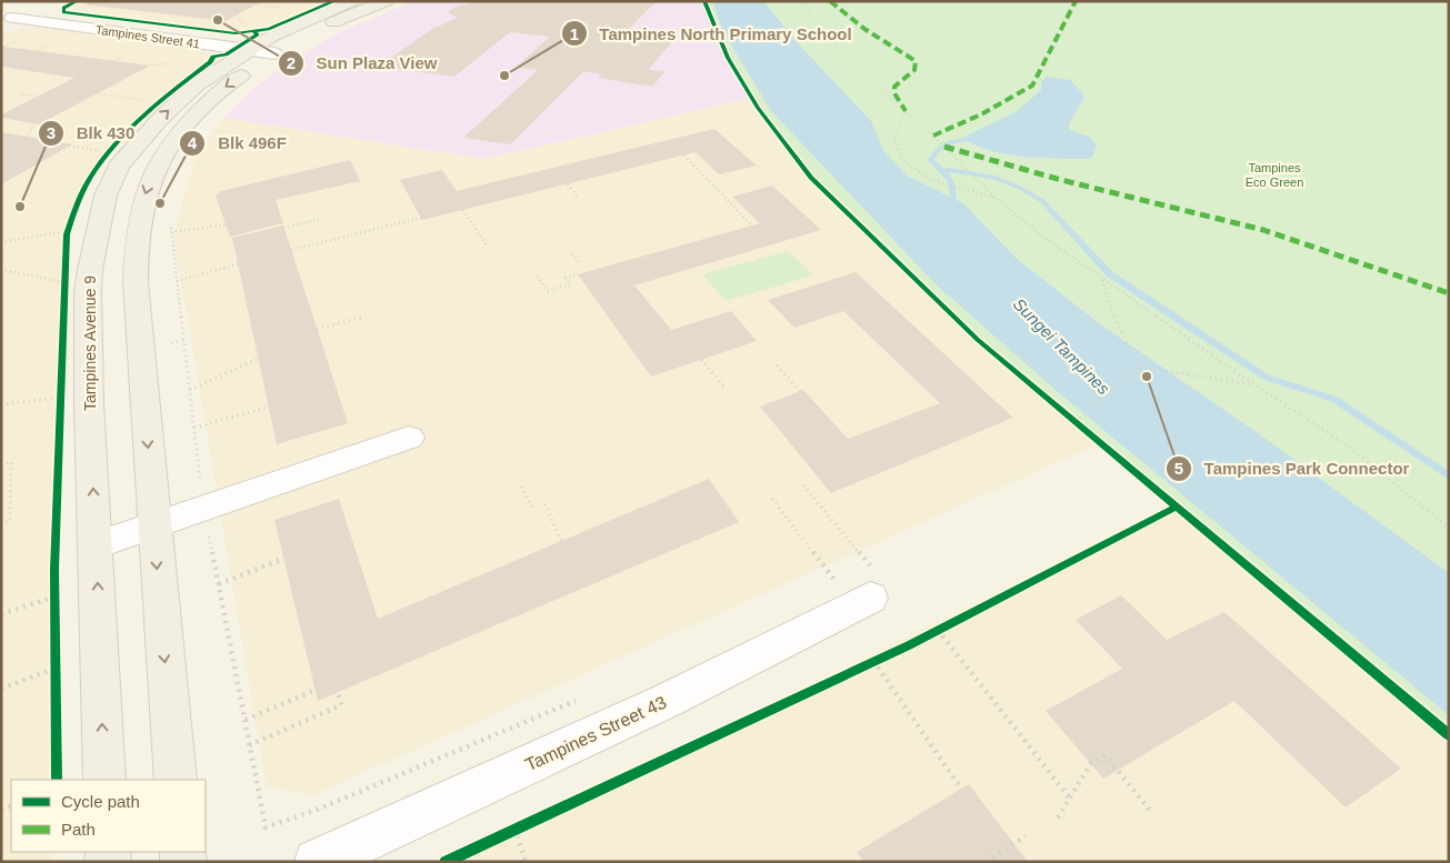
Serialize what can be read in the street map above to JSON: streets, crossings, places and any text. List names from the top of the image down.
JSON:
{
  "streets": {
    "main road": ["Tampines Avenue 9"],
    "street": ["Tampines Street 41", "Tampines Street 43"]
  },
  "crossings": [
    ["Tampines Street 41", "Tampines Avenue 9"]
  ],
  "water": ["Sungei Tampines"],
  "parks": ["Tampines Eco Green"],
  "places": [
    "Sun Plaza View",
    "Tampines North Primary School",
    "Blk 496F",
    "Blk 430",
    "Tampines Park Connector"
  ],
  "legend": ["Cycle path", "Path"]
}
